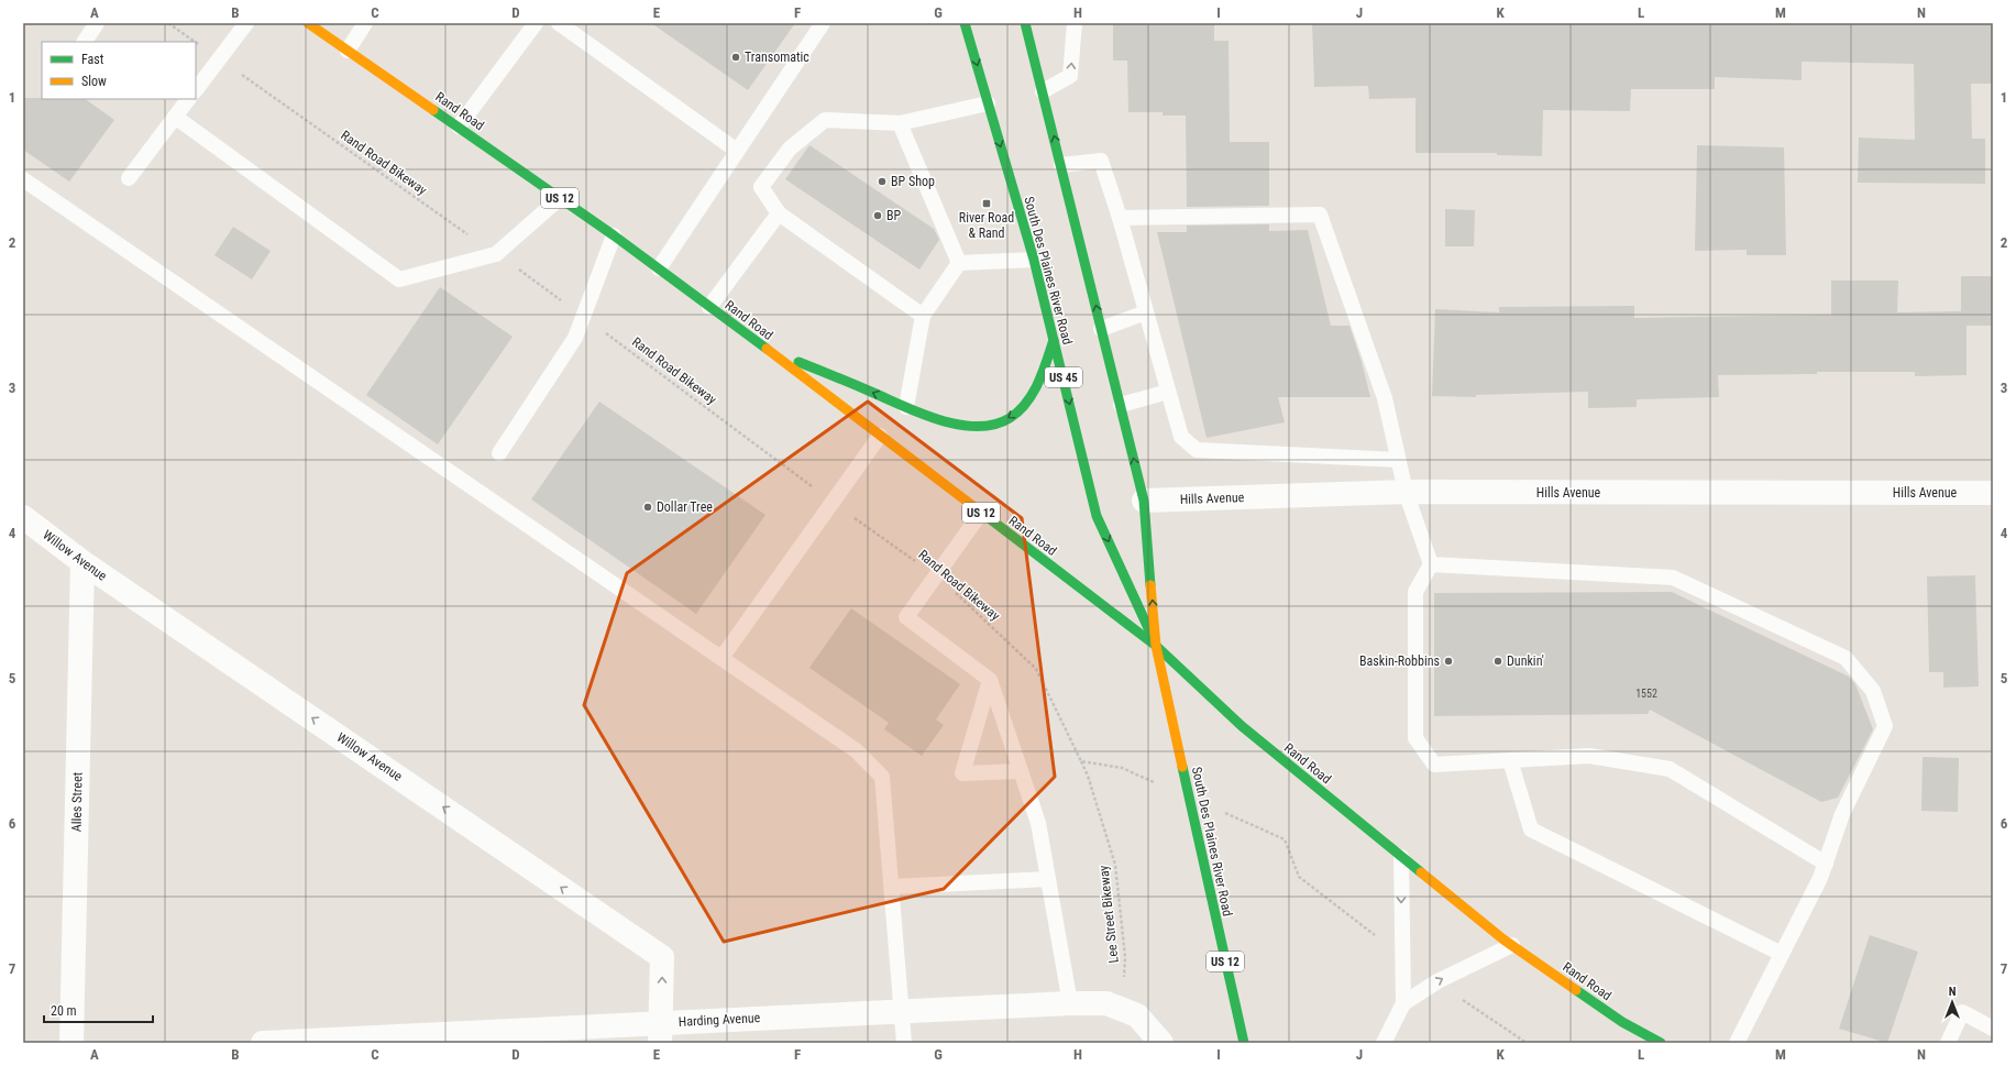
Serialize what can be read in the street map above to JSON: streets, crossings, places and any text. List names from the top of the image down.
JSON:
{
  "streets": {
    "main road": [
      "Rand Road",
      "US 12",
      "South Des Plaines River Road",
      "US 45"
    ],
    "street": [
      "Hills Avenue",
      "Willow Avenue",
      "Alles Street",
      "Harding Avenue"
    ],
    "path": ["Rand Road Bikeway", "Lee Street Bikeway"]
  },
  "crossings": [
    ["Rand Road", "South Des Plaines River Road"],
    ["Rand Road Bikeway", "Lee Street Bikeway"],
    ["South Des Plaines River Road", "Hills Avenue"],
    ["Willow Avenue", "Alles Street"],
    ["Willow Avenue", "Harding Avenue"],
    ["Lee Street Bikeway", "Harding Avenue"]
  ],
  "one_way": ["Willow Avenue"],
  "places": {
    "other": [
      "Transomatic",
      "BP Shop",
      "BP",
      "Dollar Tree",
      "Baskin-Robbins",
      "Dunkin'"
    ],
    "transit": ["River Road & Rand"]
  },
  "house_numbers": ["1552"],
  "legend": ["Fast", "Slow"],
  "scale_bar": "20 m",
  "north": "top",
  "grid": {
    "columns": [
      "A",
      "B",
      "C",
      "D",
      "E",
      "F",
      "G",
      "H",
      "I",
      "J",
      "K",
      "L",
      "M",
      "N"
    ],
    "rows": [
      "1",
      "2",
      "3",
      "4",
      "5",
      "6",
      "7"
    ]
  }
}
